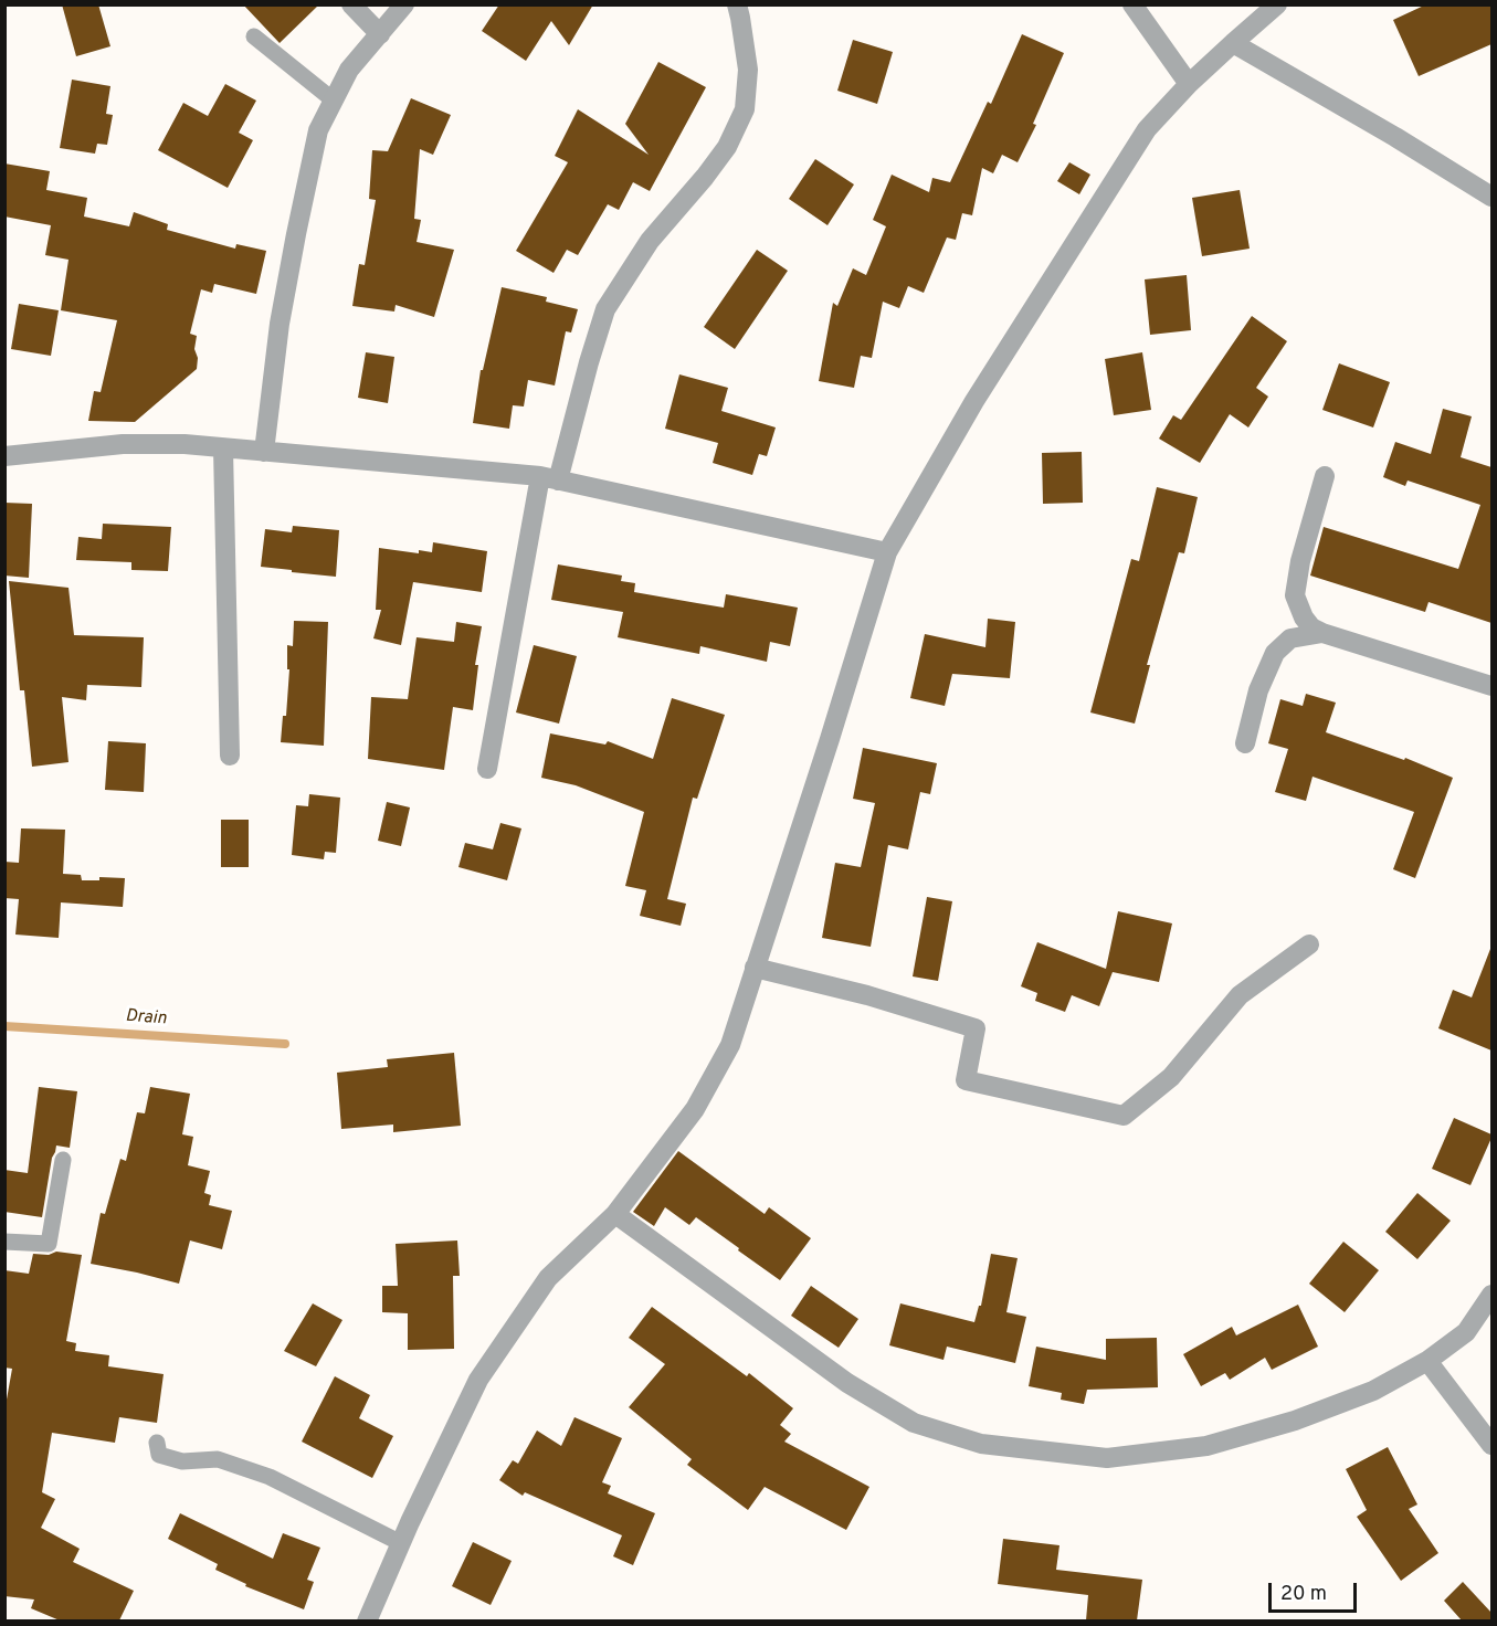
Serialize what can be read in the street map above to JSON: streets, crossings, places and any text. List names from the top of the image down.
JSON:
{
  "water": ["Drain"],
  "scale_bar": "20 m"
}
